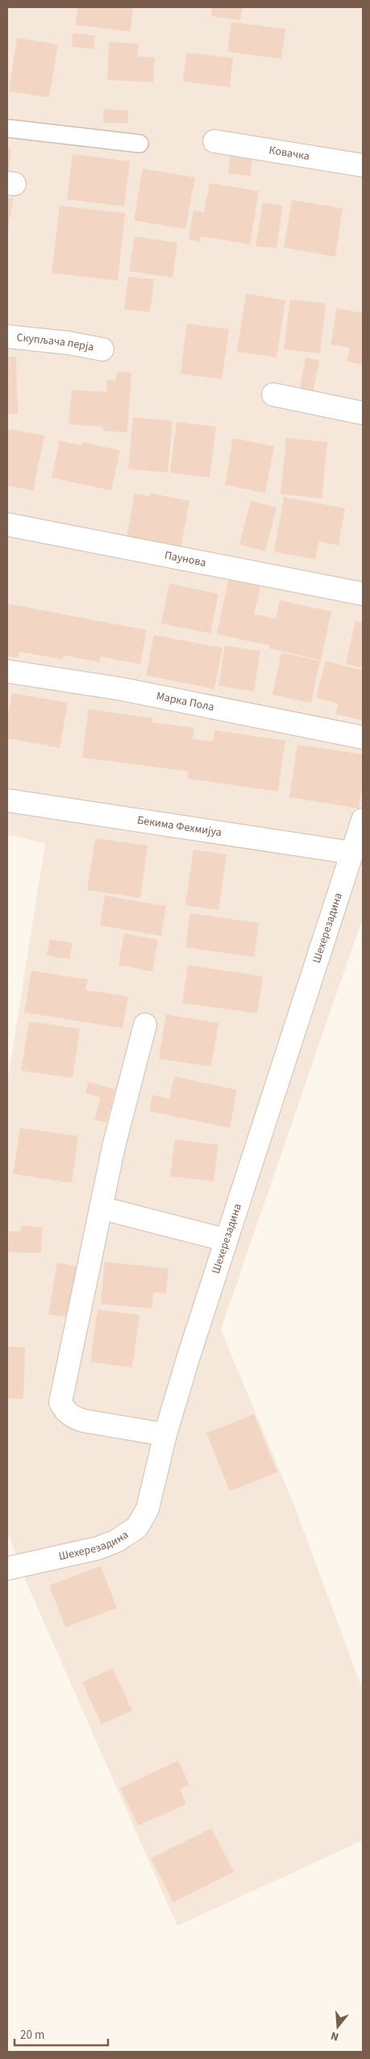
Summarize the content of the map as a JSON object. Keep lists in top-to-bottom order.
{
  "streets": {
    "street": [
      "Ковачка",
      "Скупљача перја",
      "Паунова",
      "Марка Пола",
      "Бекима Фехмијуа",
      "Шехерезадина"
    ]
  },
  "crossings": [
    ["Бекима Фехмијуа", "Шехерезадина"]
  ],
  "scale_bar": "20 m",
  "north": "bottom"
}
